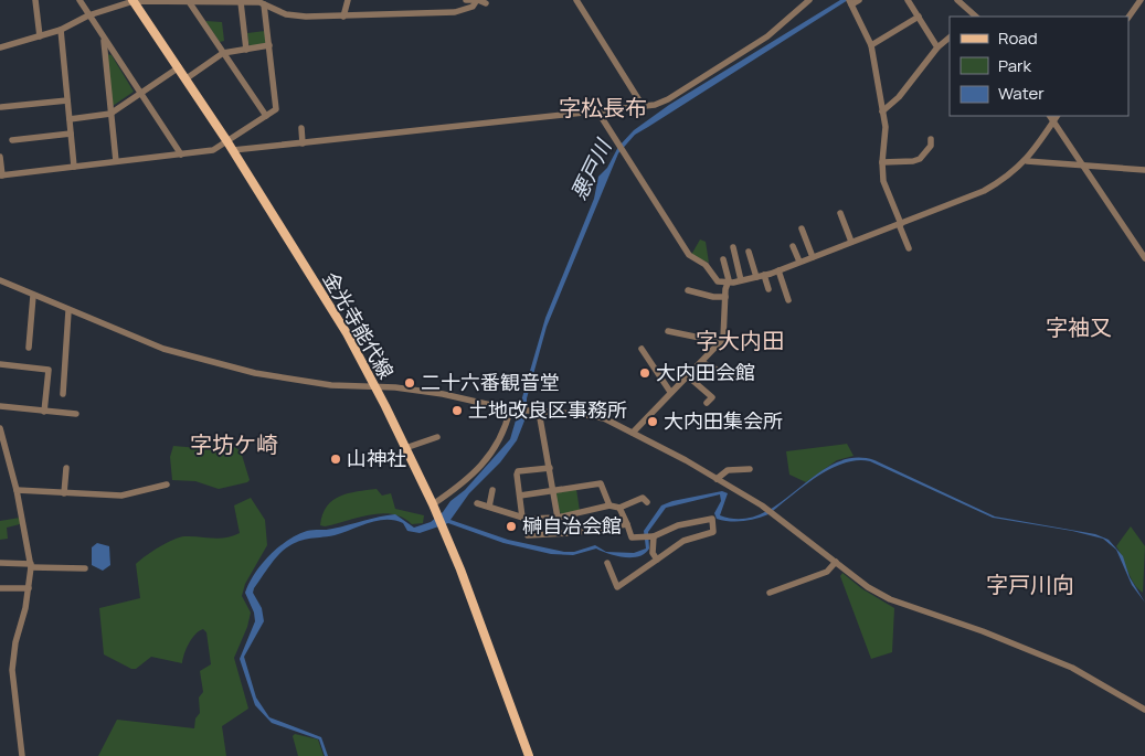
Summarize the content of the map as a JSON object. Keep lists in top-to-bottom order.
{
  "streets": {
    "main road": ["金光寺能代線"]
  },
  "districts": [
    "字松長布",
    "字袖又",
    "字大内田",
    "字坊ケ崎",
    "字戸川向"
  ],
  "water": ["悪戸川"],
  "places": [
    "大内田会館",
    "二十六番観音堂",
    "土地改良区事務所",
    "大内田集会所",
    "山神社",
    "榊自治会館"
  ],
  "legend": ["Road", "Park", "Water"]
}
